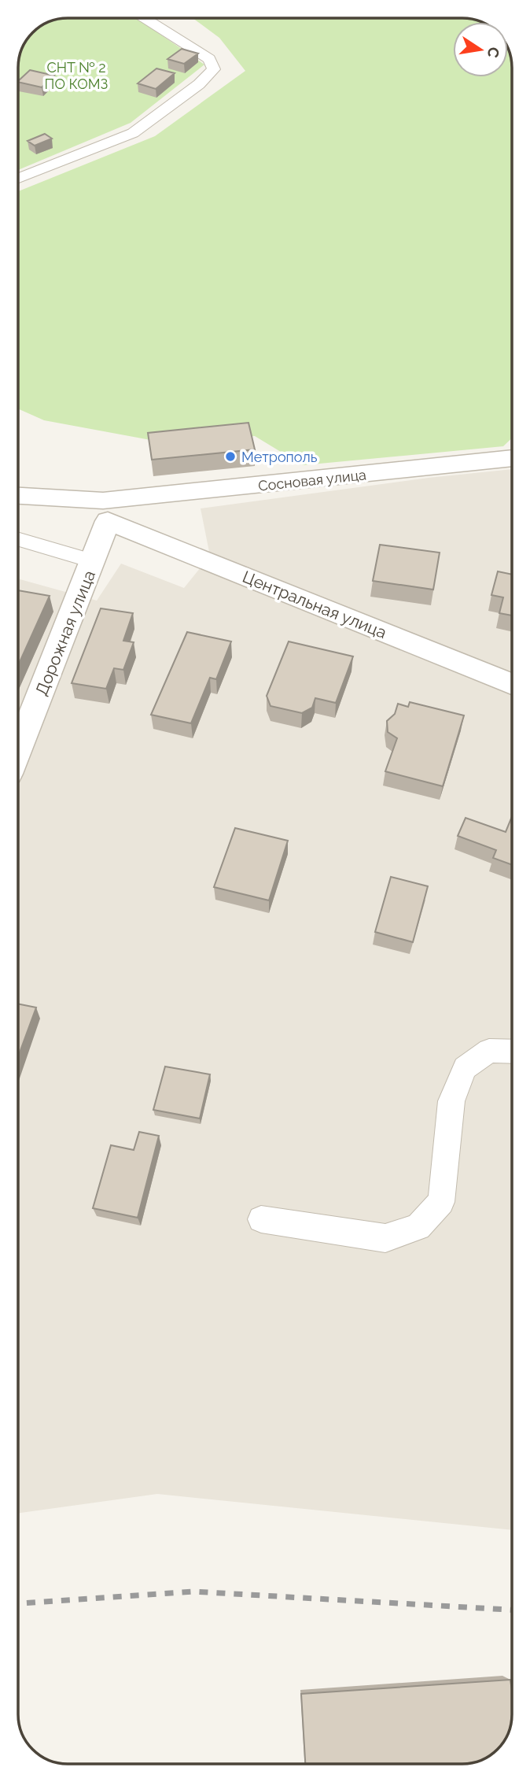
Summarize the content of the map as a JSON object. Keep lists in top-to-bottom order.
{
  "streets": {
    "street": ["Сосновая улица", "Центральная улица", "Дорожная улица"]
  },
  "crossings": [
    ["Сосновая улица", "Центральная улица"],
    ["Сосновая улица", "Дорожная улица"],
    ["Центральная улица", "Дорожная улица"]
  ],
  "parks": ["СНТ № 2 ПО КОМЗ"],
  "places": ["Метрополь"],
  "north": "right"
}
